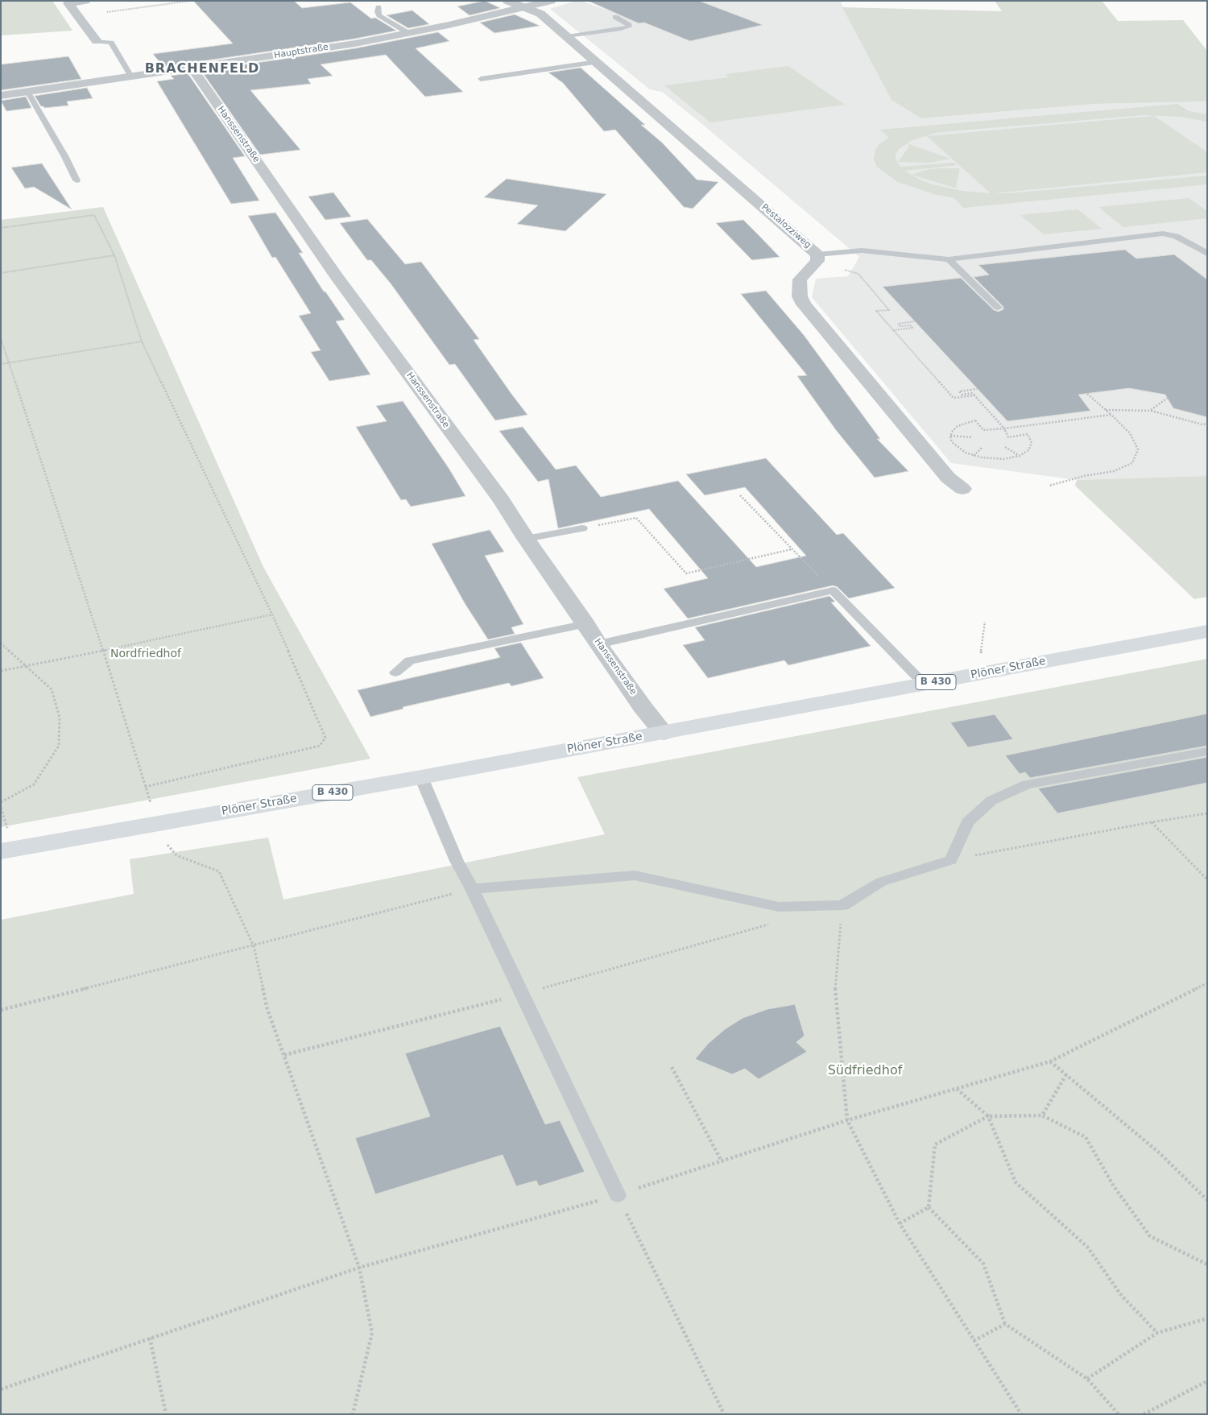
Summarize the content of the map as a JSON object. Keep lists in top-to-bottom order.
{
  "streets": {
    "main road": ["Plöner Straße", "B 430"],
    "street": ["Hauptstraße", "Hanssenstraße", "Pestalozziweg"]
  },
  "crossings": [
    ["Hauptstraße", "Hanssenstraße"],
    ["Hauptstraße", "Pestalozziweg"],
    ["Hanssenstraße", "Plöner Straße"]
  ],
  "districts": ["BRACHENFELD"],
  "parks": ["Nordfriedhof", "Südfriedhof"]
}
